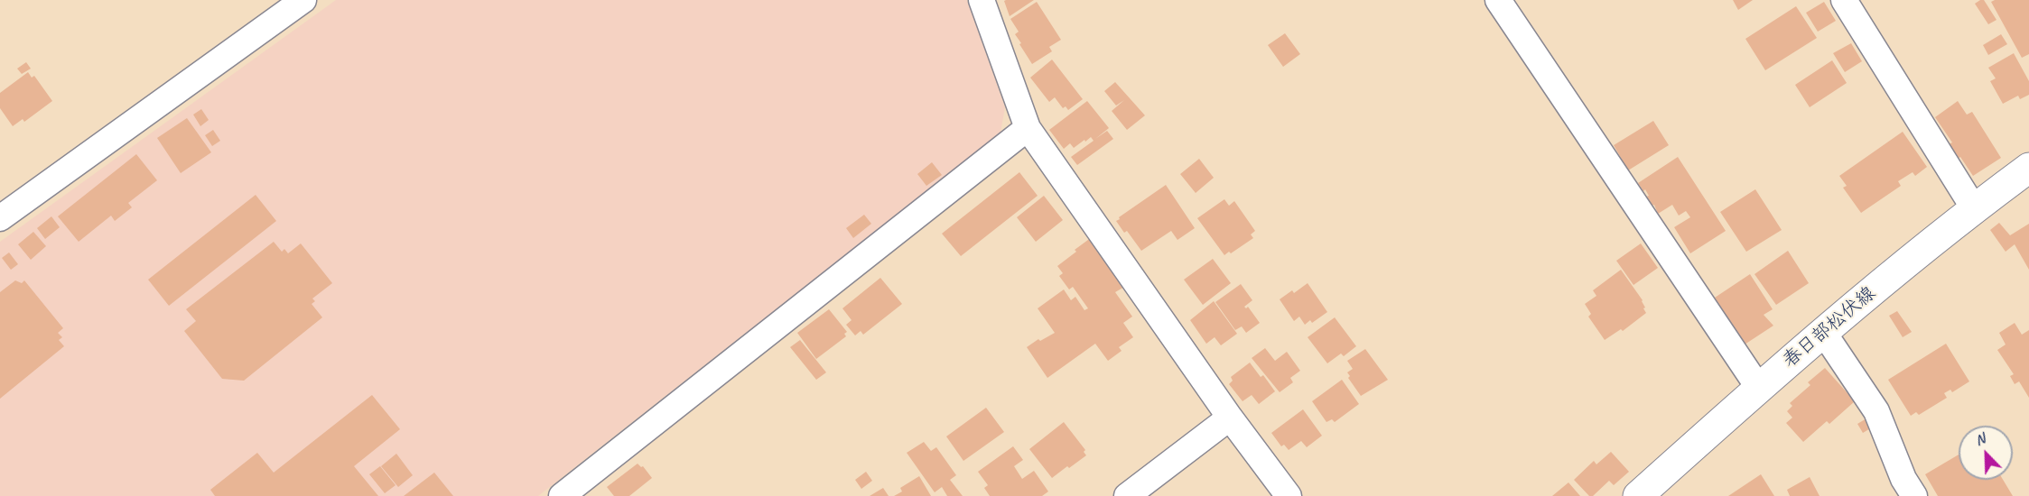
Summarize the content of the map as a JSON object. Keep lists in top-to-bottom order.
{
  "streets": {
    "main road": ["春日部松伏線"]
  },
  "north": "top left"
}
